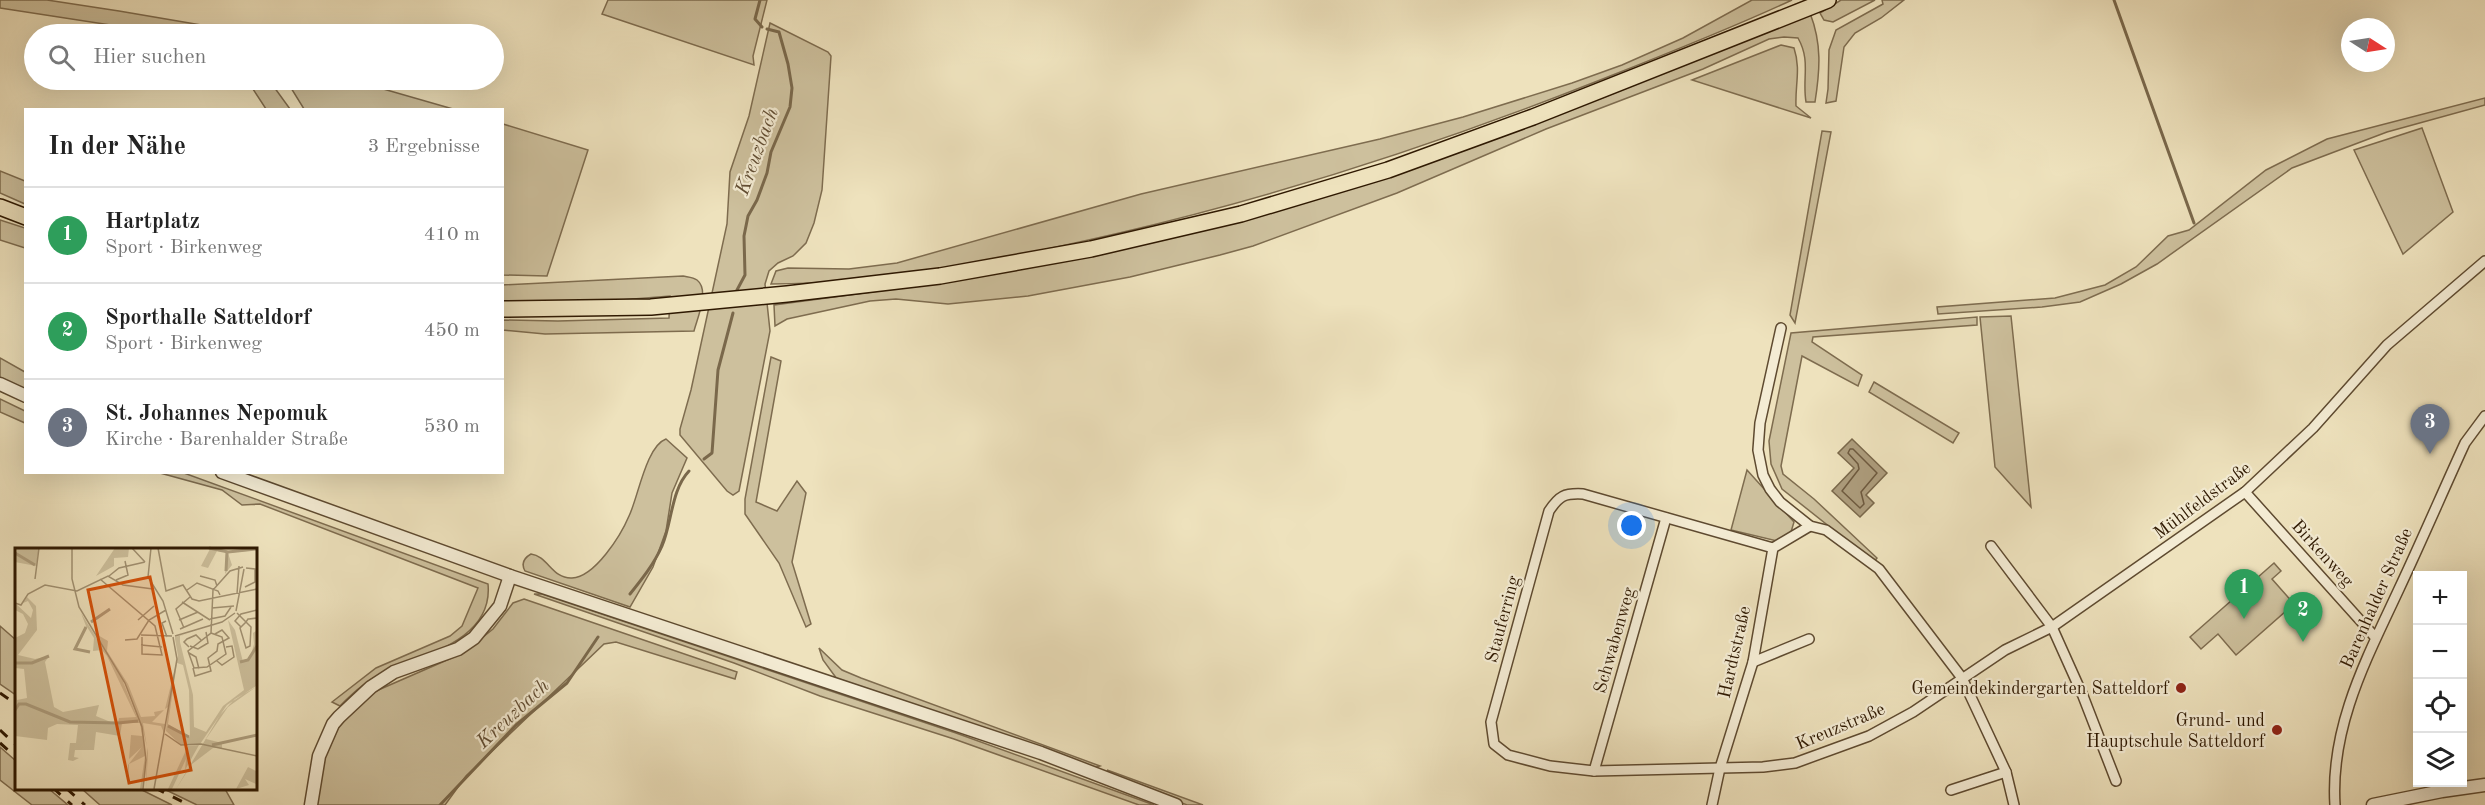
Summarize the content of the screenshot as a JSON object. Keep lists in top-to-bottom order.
{
  "streets": {
    "street": [
      "Mühlfeldstraße",
      "Birkenweg",
      "Barenhalder Straße",
      "Stauferring",
      "Schwabenweg",
      "Hardtstraße",
      "Kreuzstraße"
    ]
  },
  "crossings": [
    ["Mühlfeldstraße", "Birkenweg"],
    ["Mühlfeldstraße", "Kreuzstraße"],
    ["Birkenweg", "Barenhalder Straße"],
    ["Stauferring", "Schwabenweg"],
    ["Stauferring", "Hardtstraße"],
    ["Stauferring", "Kreuzstraße"],
    ["Hardtstraße", "Kreuzstraße"]
  ],
  "water": ["Kreuzbach"],
  "places": ["Gemeindekindergarten Satteldorf", "Grund- und Hauptschule Satteldorf"],
  "north": "right",
  "page": {
    "search": "Hier suchen",
    "heading": ["In der Nähe", "3 Ergebnisse"],
    "list": [
      {
        "mark": "1",
        "name": "Hartplatz",
        "note": "Sport · Birkenweg",
        "value": "410 m"
      },
      {
        "mark": "2",
        "name": "Sporthalle Satteldorf",
        "note": "Sport · Birkenweg",
        "value": "450 m"
      },
      {
        "mark": "3",
        "name": "St. Johannes Nepomuk",
        "note": "Kirche · Barenhalder Straße",
        "value": "530 m"
      }
    ],
    "pins": ["3", "1", "2"],
    "map_buttons": ["+", "−"]
  }
}
